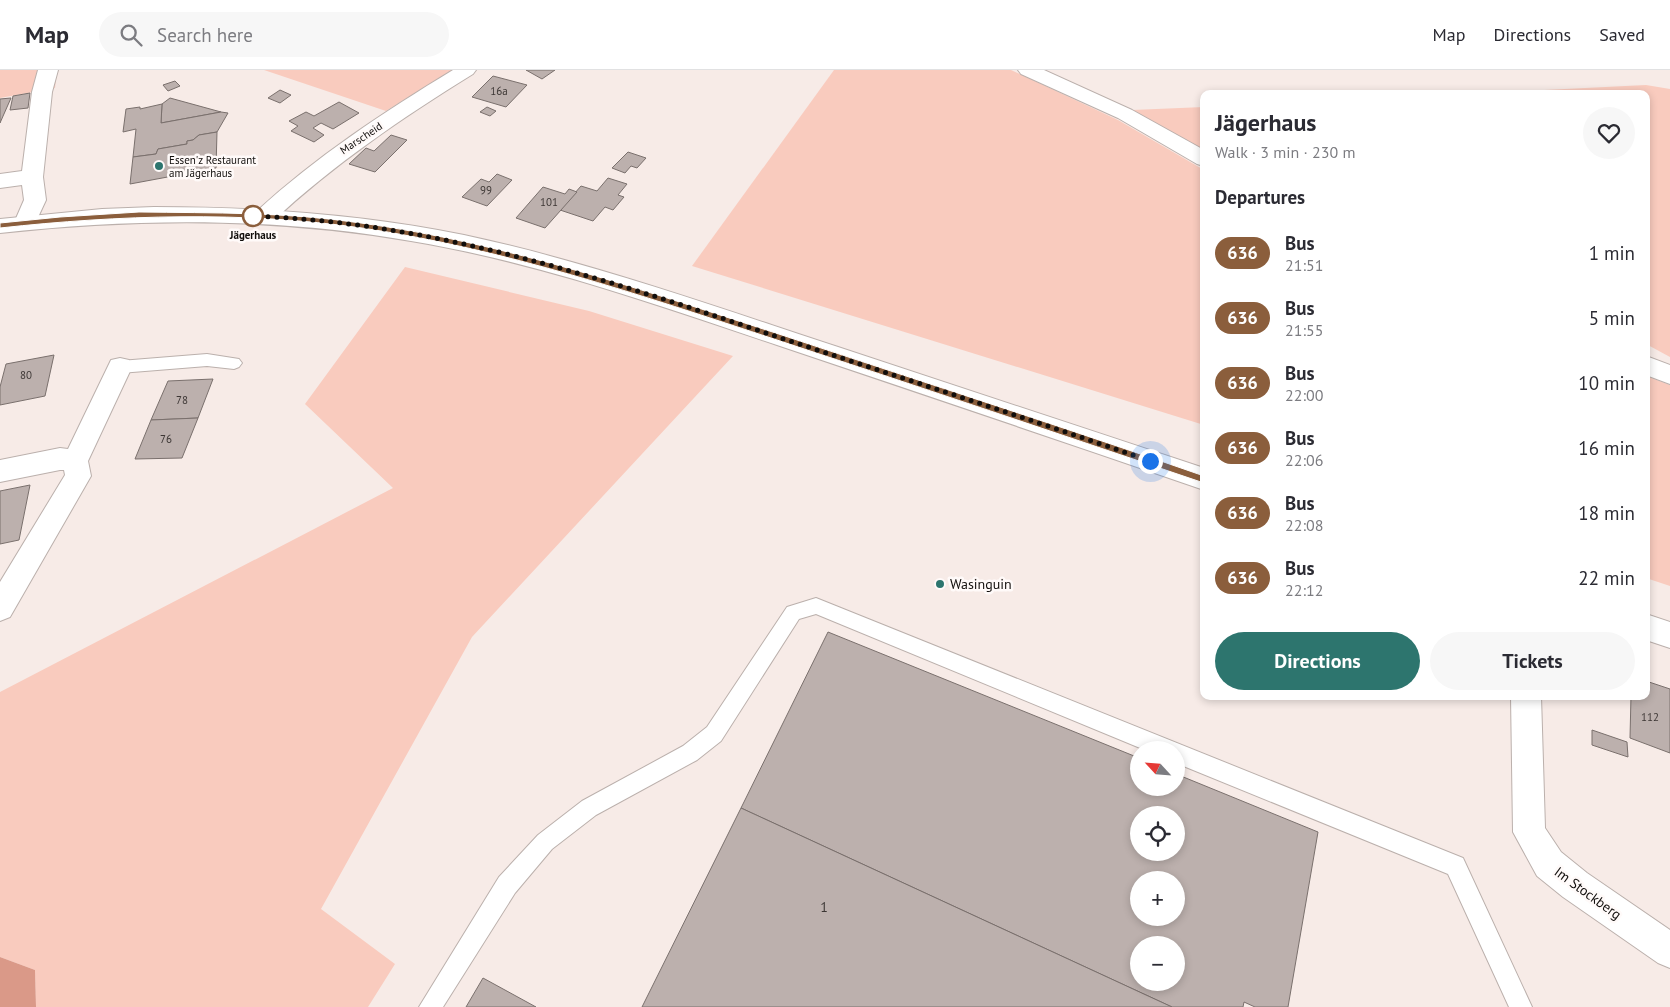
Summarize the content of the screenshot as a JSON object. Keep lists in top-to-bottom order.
{
  "streets": {
    "street": ["Marscheid", "Im Stockberg"]
  },
  "places": ["Essen'z Restaurant am Jägerhaus", "Jägerhaus", "Wasinguin"],
  "lines": ["bus line 636"],
  "house_numbers": [
    "16a",
    "99",
    "101",
    "80",
    "78",
    "76",
    "112",
    "1"
  ],
  "north": "top left",
  "page": {
    "header": "Map",
    "search": "Search here",
    "nav": ["Map", "Directions", "Saved"],
    "heading": [
      ["Jägerhaus", "Walk · 3 min · 230 m"],
      "Departures"
    ],
    "list": [
      {
        "mark": "636",
        "name": "Bus",
        "note": "21:51",
        "value": "1 min"
      },
      {
        "mark": "636",
        "name": "Bus",
        "note": "21:55",
        "value": "5 min"
      },
      {
        "mark": "636",
        "name": "Bus",
        "note": "22:00",
        "value": "10 min"
      },
      {
        "mark": "636",
        "name": "Bus",
        "note": "22:06",
        "value": "16 min"
      },
      {
        "mark": "636",
        "name": "Bus",
        "note": "22:08",
        "value": "18 min"
      },
      {
        "mark": "636",
        "name": "Bus",
        "note": "22:12",
        "value": "22 min"
      }
    ],
    "buttons": ["Directions", "Tickets"],
    "map_buttons": ["+", "−"]
  }
}
